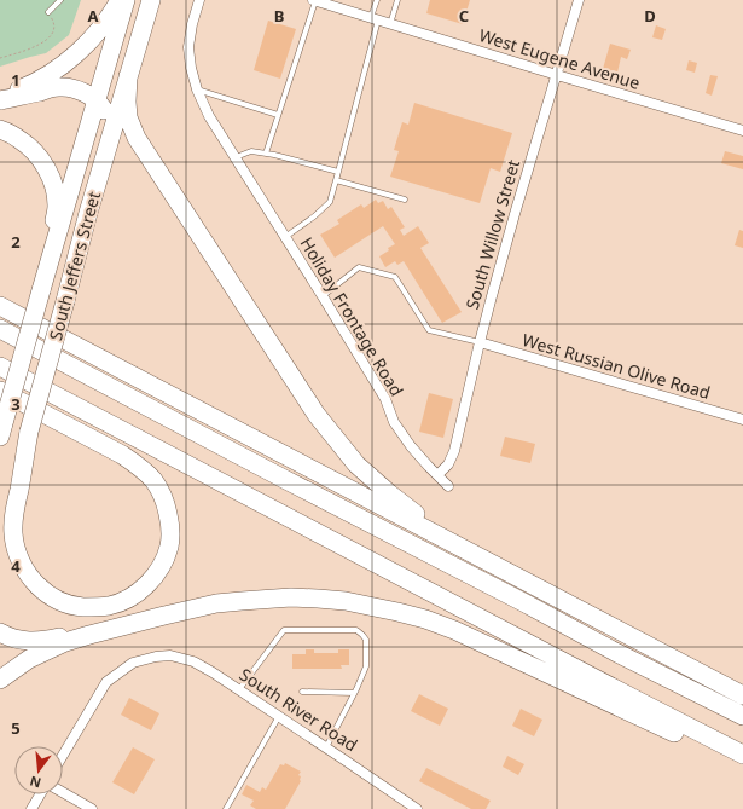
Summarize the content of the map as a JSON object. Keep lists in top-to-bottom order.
{
  "streets": {
    "highway": ["South Jeffers Street"],
    "street": [
      "West Eugene Avenue",
      "South Willow Street",
      "Holiday Frontage Road",
      "West Russian Olive Road",
      "South River Road"
    ]
  },
  "crossings": [
    ["West Eugene Avenue", "South Willow Street"],
    ["South Willow Street", "Holiday Frontage Road"],
    ["South Willow Street", "West Russian Olive Road"]
  ],
  "north": "bottom",
  "grid": {
    "columns": [
      "A",
      "B",
      "C",
      "D"
    ],
    "rows": [
      "1",
      "2",
      "3",
      "4",
      "5"
    ]
  }
}
